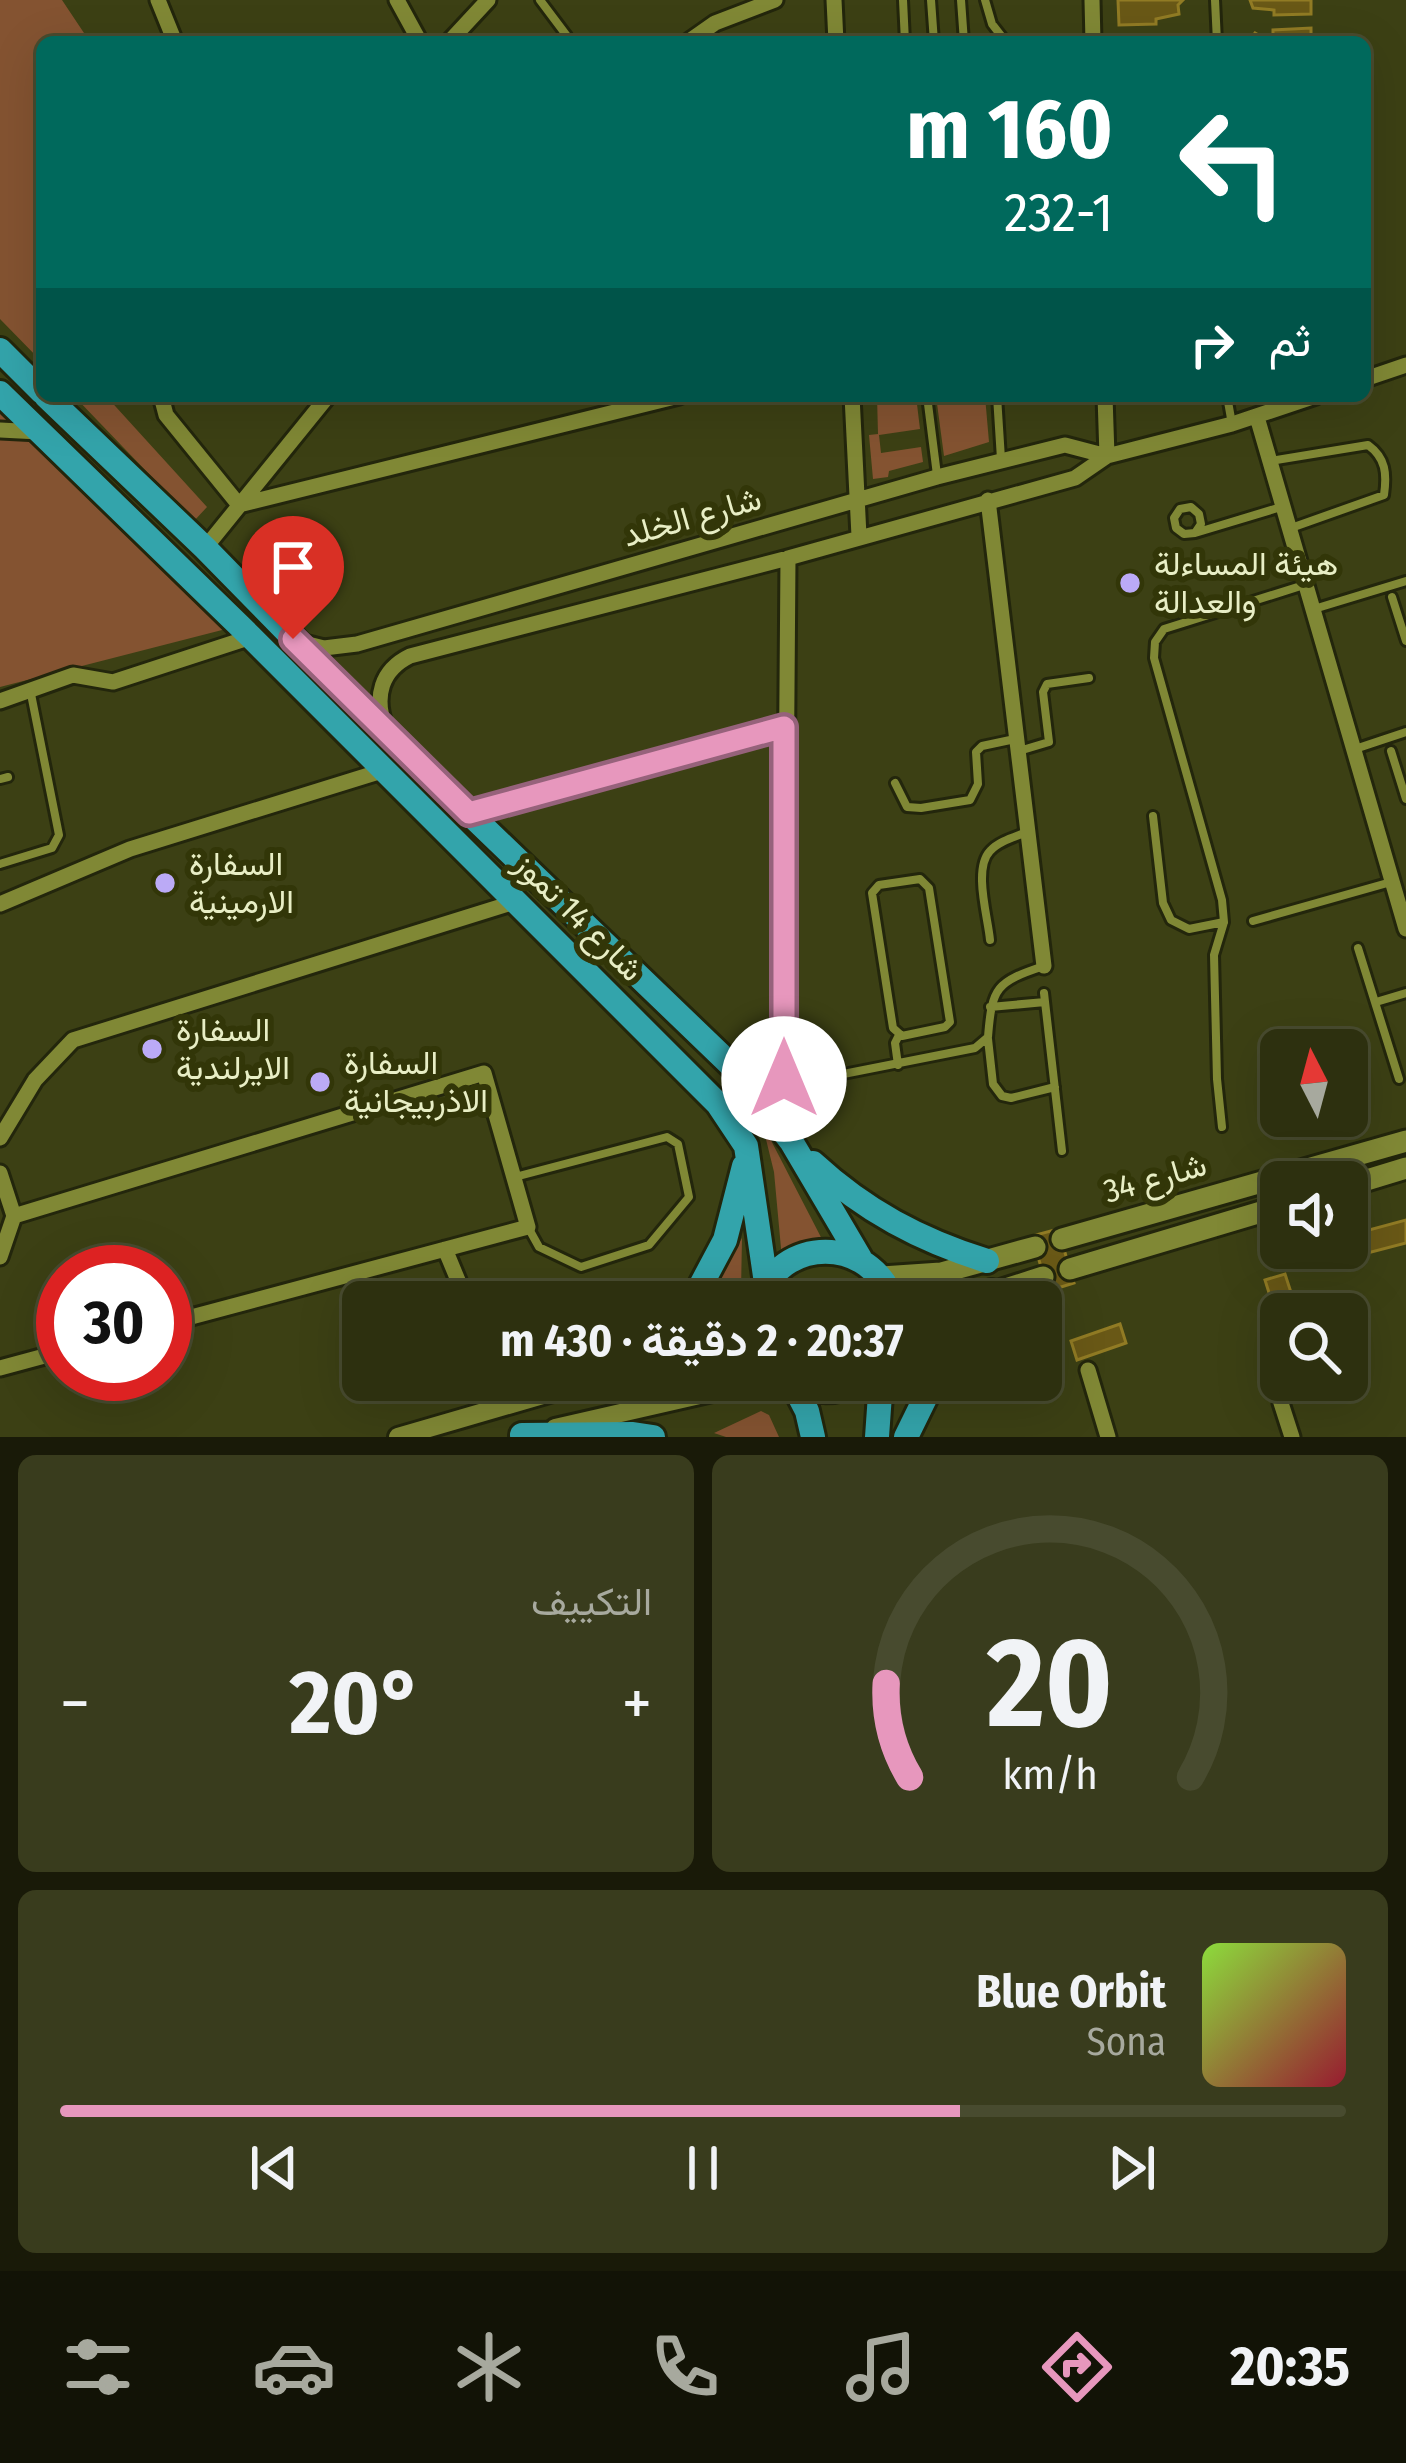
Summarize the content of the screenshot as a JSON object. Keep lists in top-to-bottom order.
{
  "streets": {
    "main road": ["شارع 14 تموز", "شارع 34"],
    "street": ["شارع الخلد"]
  },
  "crossings": [
    ["شارع الخلد", "شارع 14 تموز"]
  ],
  "places": [
    "هيئة المساءلة والعدالة",
    "السفارة الارمينية",
    "السفارة الايرلندية",
    "السفارة الاذربيجانية"
  ],
  "north": "top",
  "page": {
    "turn": ["160 m", "232-1"],
    "then": "ثم",
    "limit": "30",
    "trip": "20:37 · 2 دقيقة · 430 m",
    "tile": "التكييف",
    "heat": ["−", "20°", "+"],
    "song": ["Blue Orbit", "Sona"],
    "tabs": "20:35",
    "gauge": ["20", "km/h"]
  }
}
